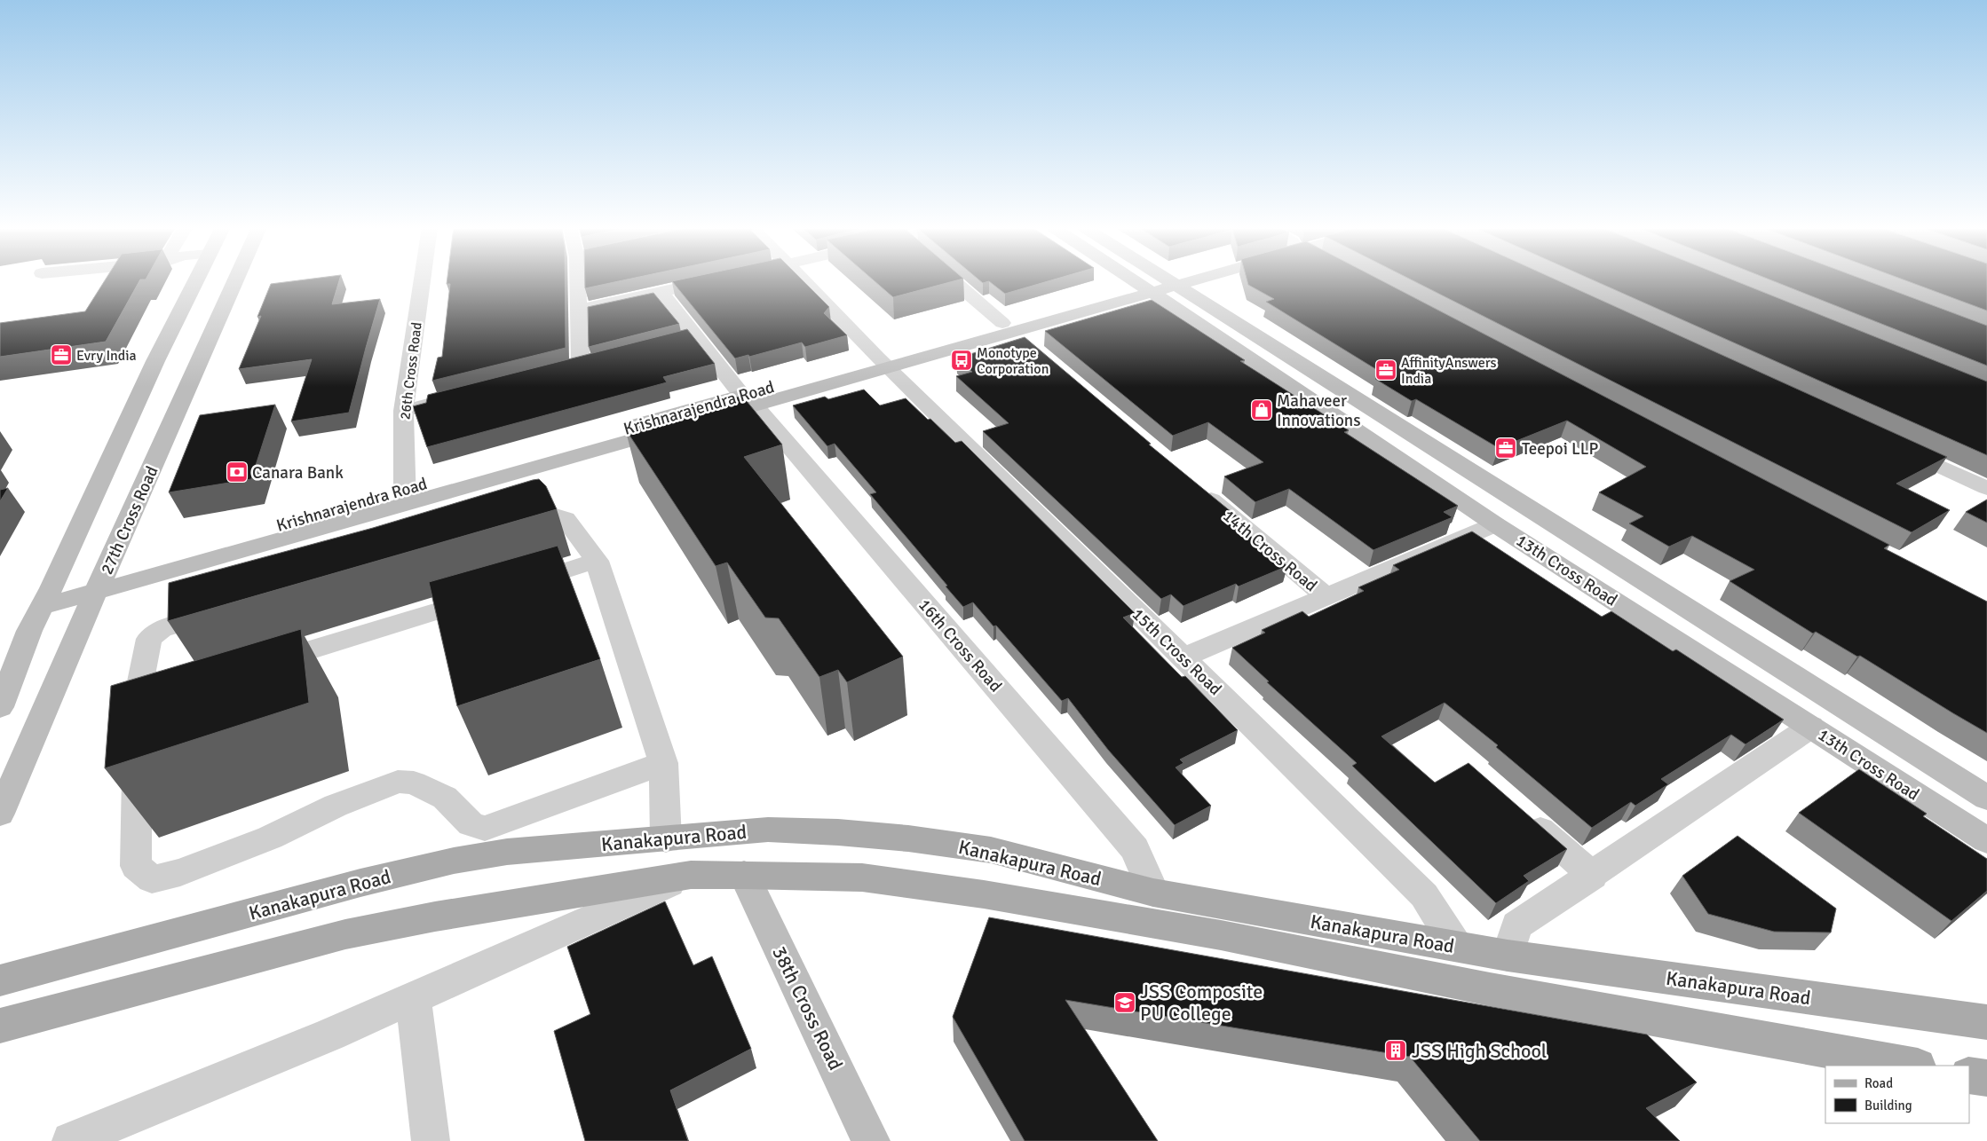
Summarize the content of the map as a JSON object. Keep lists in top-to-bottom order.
{
  "streets": {
    "main road": [
      "Krishnarajendra Road",
      "27th Cross Road",
      "13th Cross Road",
      "Kanakapura Road",
      "38th Cross Road"
    ],
    "street": [
      "26th Cross Road",
      "14th Cross Road",
      "16th Cross Road",
      "15th Cross Road"
    ]
  },
  "crossings": [
    ["26th Cross Road", "Krishnarajendra Road"],
    ["Krishnarajendra Road", "27th Cross Road"],
    ["Krishnarajendra Road", "13th Cross Road"],
    ["Krishnarajendra Road", "16th Cross Road"],
    ["Krishnarajendra Road", "15th Cross Road"],
    ["16th Cross Road", "Kanakapura Road"],
    ["15th Cross Road", "Kanakapura Road"],
    ["Kanakapura Road", "38th Cross Road"]
  ],
  "places": {
    "office": ["Evry India", "AffinityAnswers India", "Teepoi LLP"],
    "bus stop": ["Monotype Corporation"],
    "shop": ["Mahaveer Innovations"],
    "bank": ["Canara Bank"],
    "school or university": ["JSS Composite PU College"],
    "building": ["JSS High School"]
  },
  "legend": ["Road", "Building"]
}
